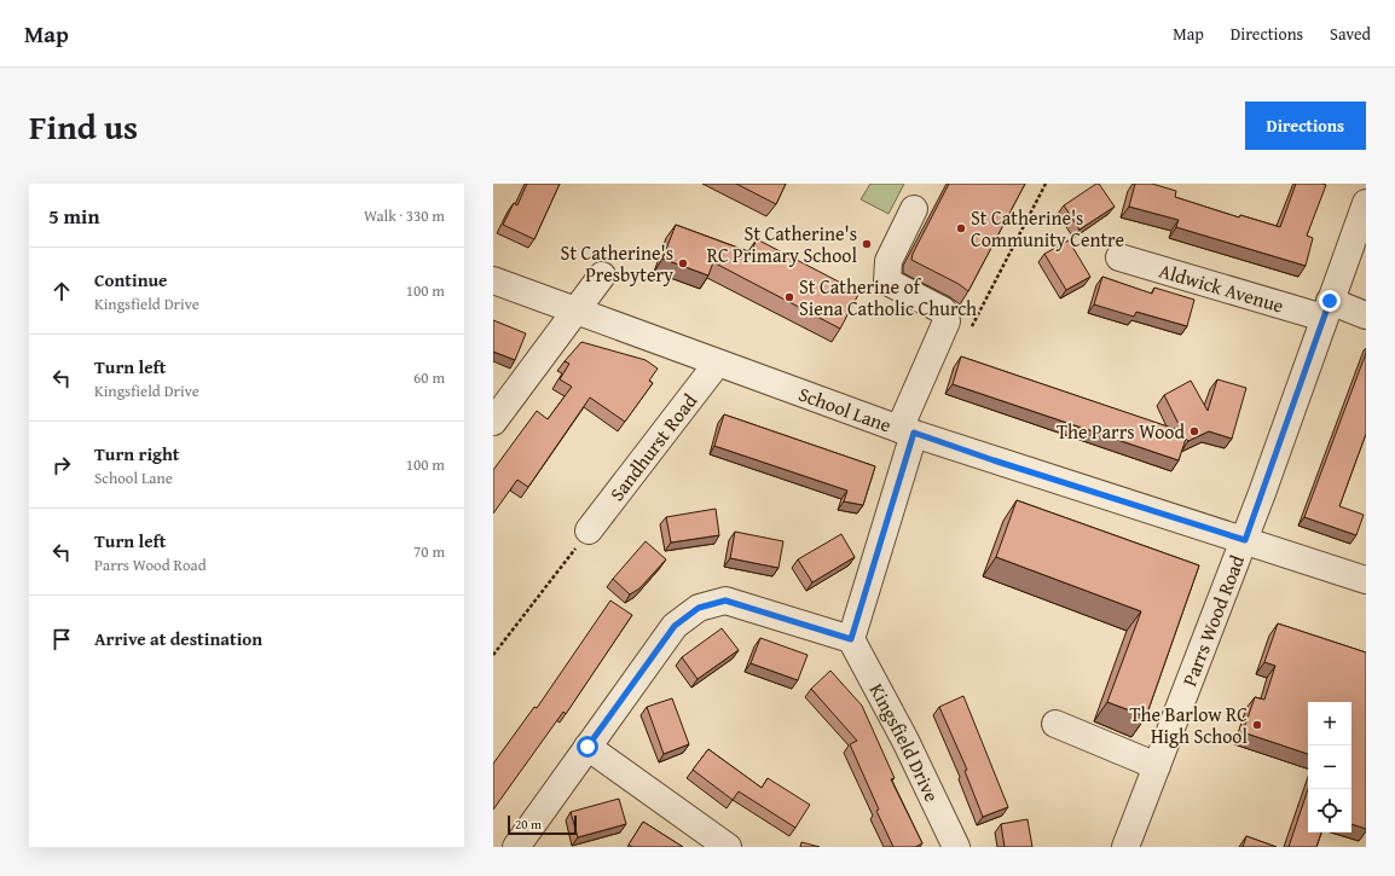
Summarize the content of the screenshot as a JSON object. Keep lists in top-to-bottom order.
{
  "streets": {
    "street": [
      "Aldwick Avenue",
      "School Lane",
      "Sandhurst Road",
      "Parrs Wood Road",
      "Kingsfield Drive"
    ]
  },
  "crossings": [
    ["Aldwick Avenue", "Parrs Wood Road"],
    ["School Lane", "Sandhurst Road"],
    ["School Lane", "Parrs Wood Road"]
  ],
  "places": [
    "St Catherine's Community Centre",
    "St Catherine's RC Primary School",
    "St Catherine's Presbytery",
    "St Catherine of Siena Catholic Church",
    "The Parrs Wood",
    "The Barlow RC High School"
  ],
  "scale_bar": "20 m",
  "page": {
    "header": "Map",
    "nav": ["Map", "Directions", "Saved"],
    "title": "Find us",
    "buttons": "Directions",
    "heading": ["5 min", "Walk · 330 m"],
    "list": [
      ["Continue", "Kingsfield Drive", "100 m"],
      ["Turn left", "Kingsfield Drive", "60 m"],
      ["Turn right", "School Lane", "100 m"],
      ["Turn left", "Parrs Wood Road", "70 m"],
      "Arrive at destination"
    ],
    "map_buttons": ["+", "−"],
    "scale": "20 m"
  }
}
